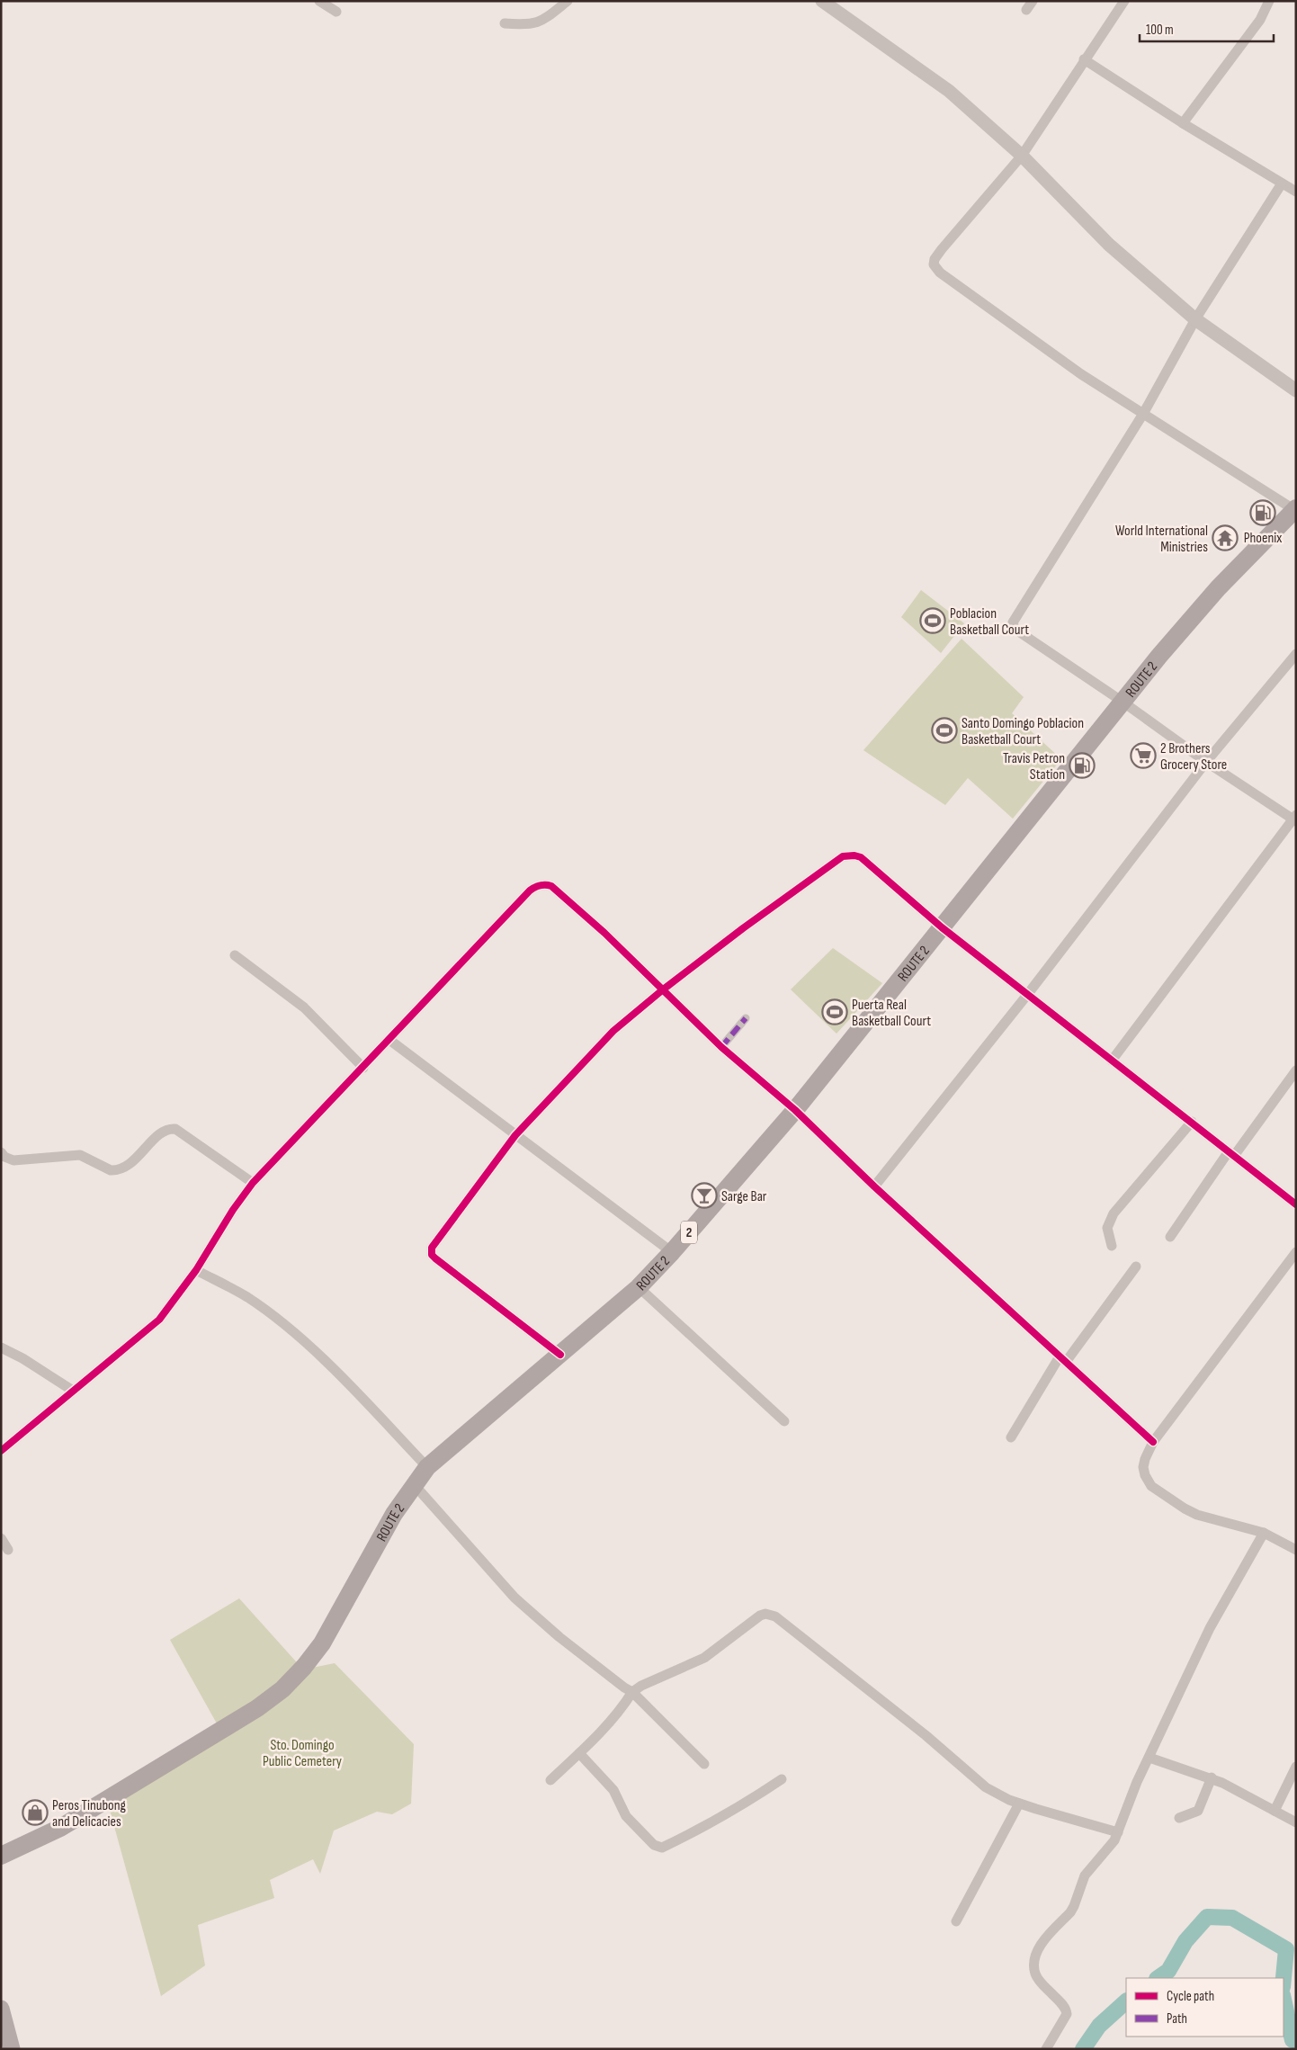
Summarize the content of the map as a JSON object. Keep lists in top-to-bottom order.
{
  "streets": {
    "highway": ["ROUTE 2", "2"]
  },
  "parks": ["Sto. Domingo Public Cemetery"],
  "places": {
    "fuel station": ["Phoenix", "Travis Petron Station"],
    "temple": ["World International Ministries"],
    "sports": ["Poblacion Basketball Court", "Santo Domingo Poblacion Basketball Court", "Puerta Real Basketball Court"],
    "supermarket": ["2 Brothers Grocery Store"],
    "bar": ["Sarge Bar"],
    "shop": ["Peros Tinubong and Delicacies"]
  },
  "legend": ["Cycle path", "Path"],
  "scale_bar": "100 m"
}
